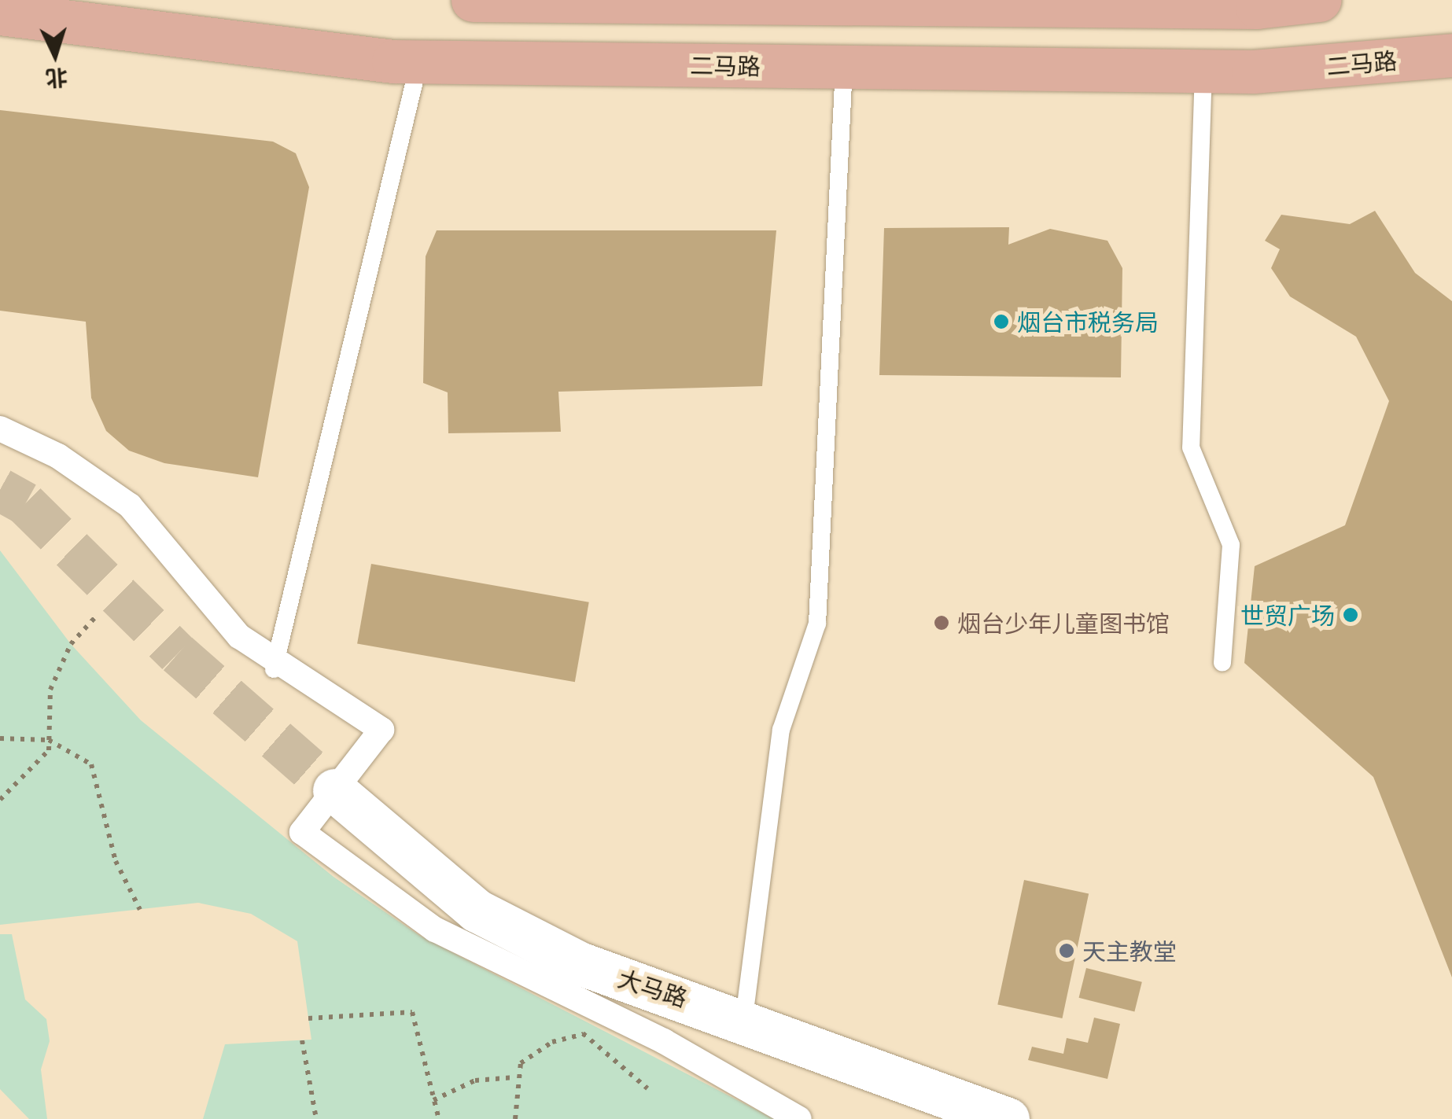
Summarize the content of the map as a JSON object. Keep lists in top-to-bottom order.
{
  "streets": {
    "main road": ["二马路"],
    "street": ["大马路"]
  },
  "places": [
    "烟台市税务局",
    "世贸广场",
    "烟台少年儿童图书馆",
    "天主教堂"
  ],
  "north": "bottom"
}
